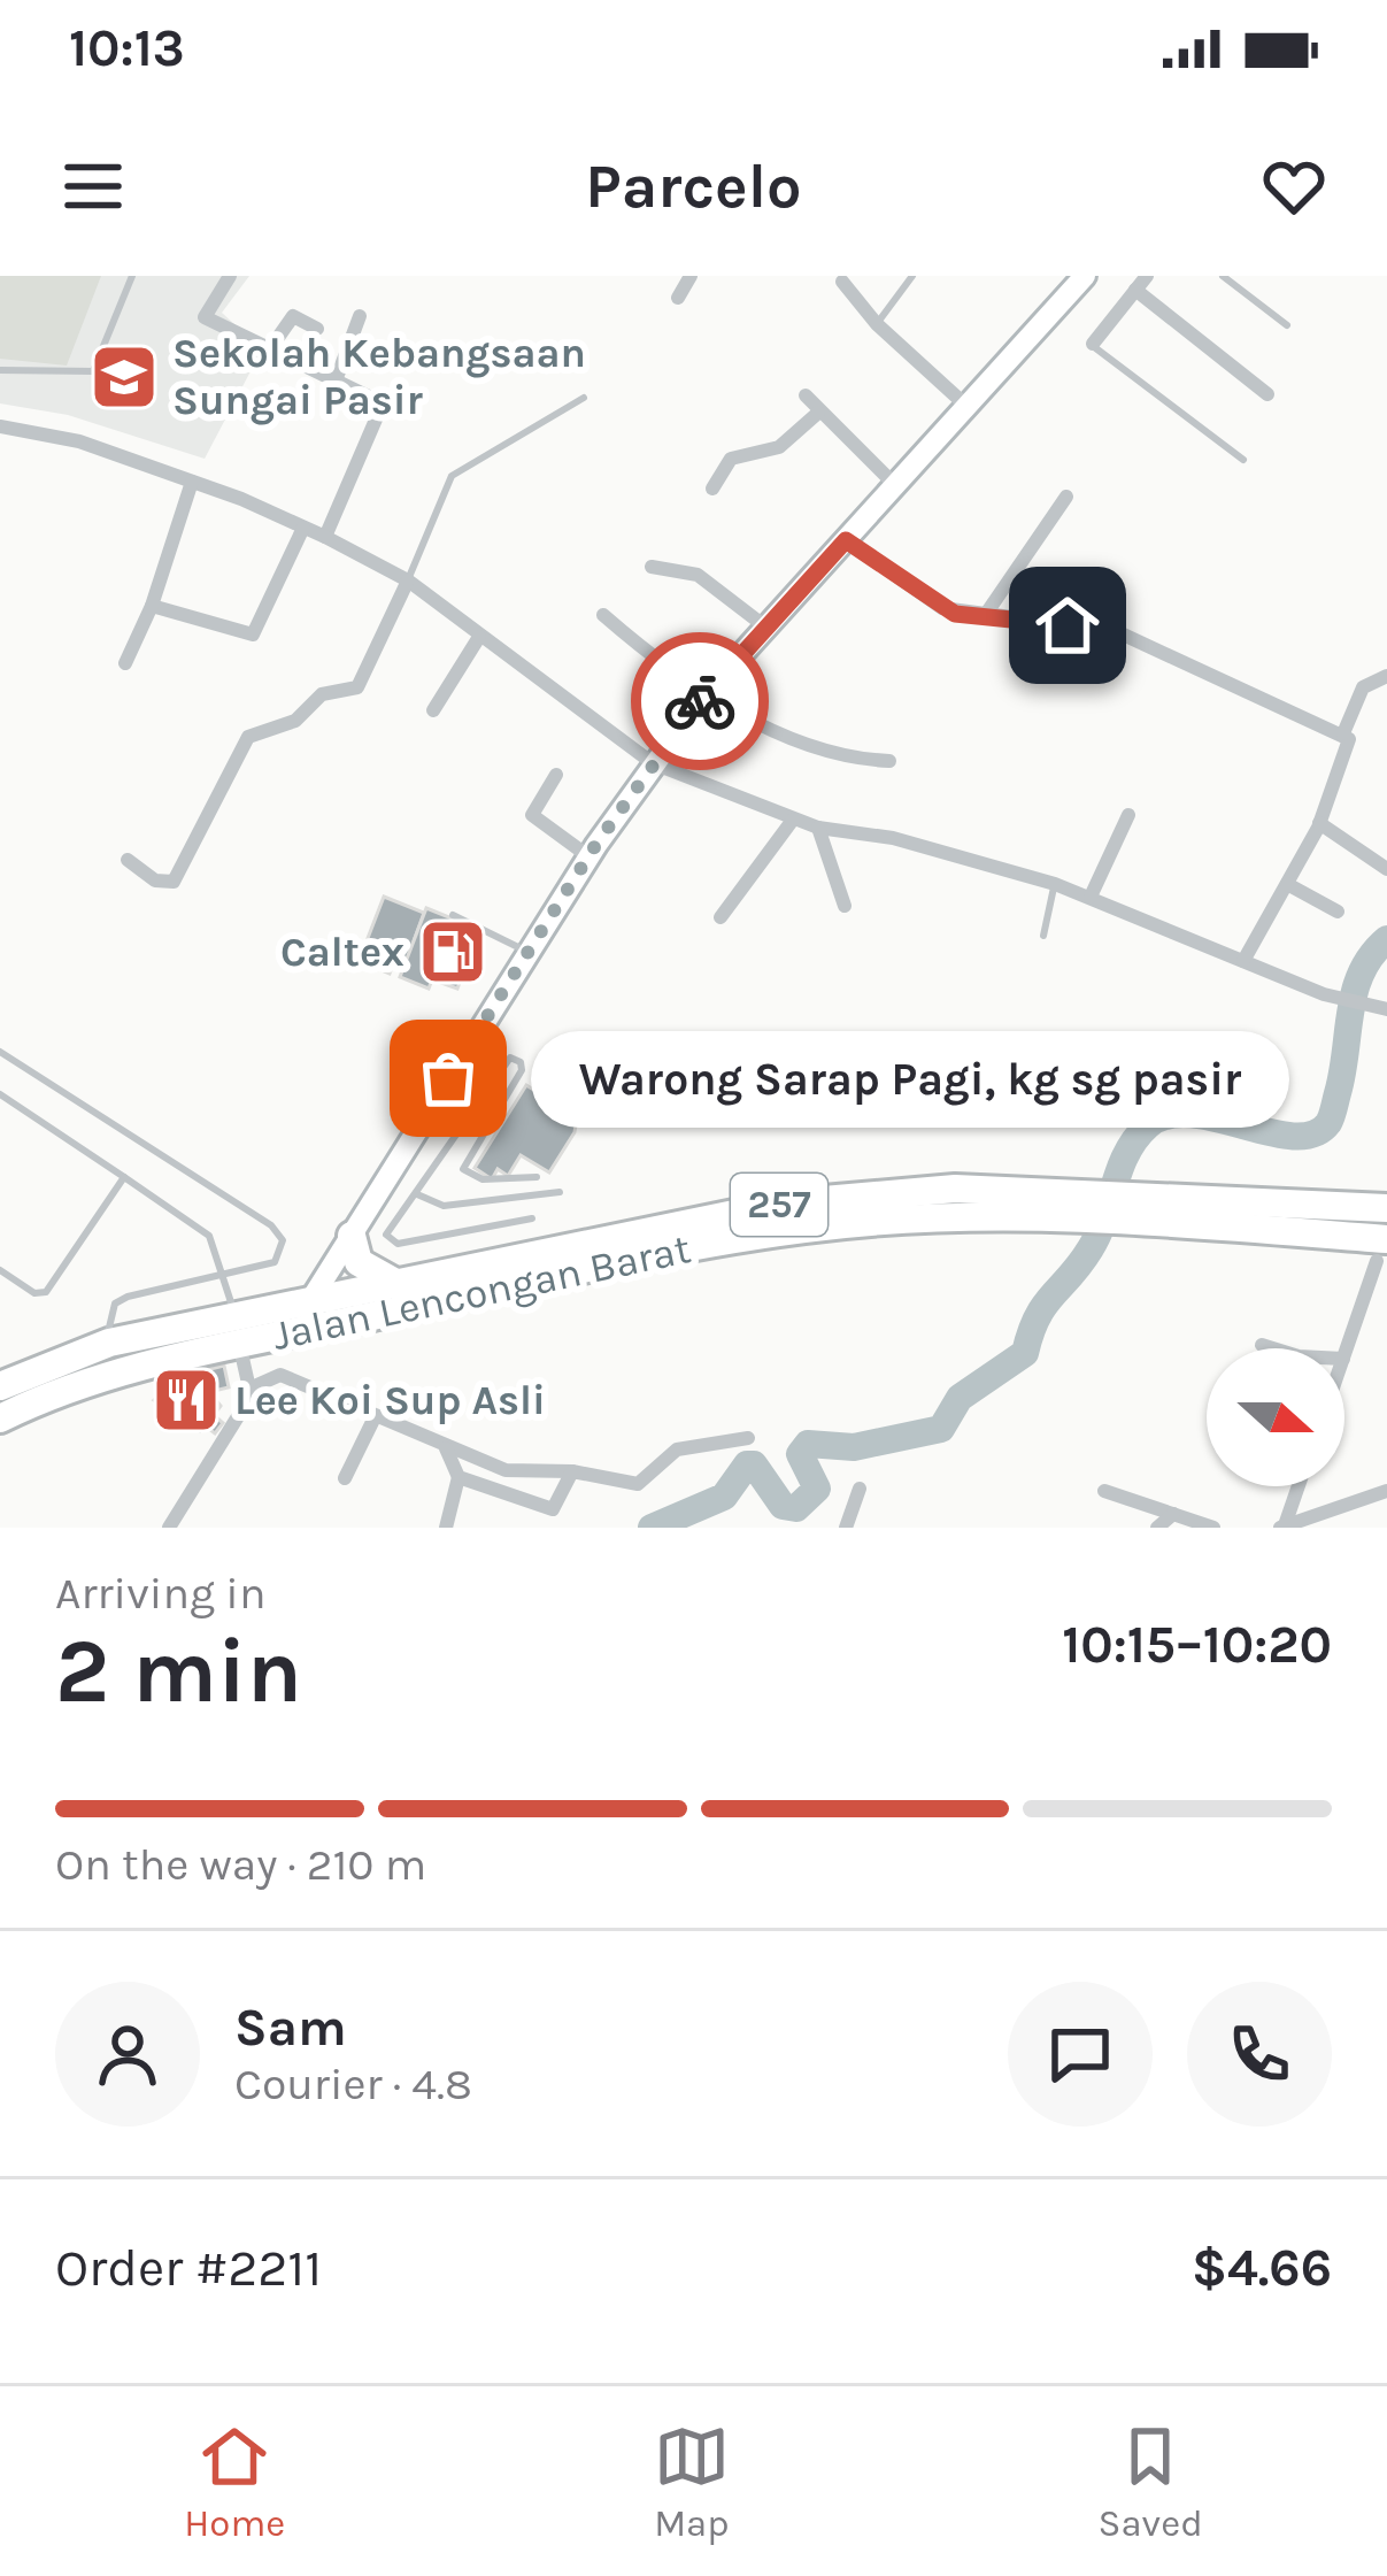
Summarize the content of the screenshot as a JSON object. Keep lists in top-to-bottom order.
{
  "streets": {
    "highway": ["257", "Jalan Lencongan Barat"]
  },
  "places": {
    "school or university": ["Sekolah Kebangsaan Sungai Pasir"],
    "fuel station": ["Caltex"],
    "other": ["Warong Sarap Pagi, kg sg pasir"],
    "restaurant": ["Lee Koi Sup Asli"]
  },
  "north": "right",
  "page": {
    "status": "10:13",
    "header": "Parcelo",
    "bubble": "Warong Sarap Pagi, kg sg pasir",
    "heading": ["2 min", "Arriving in", "10:15–10:20"],
    "panel": [
      "Sam",
      "Courier · 4.8",
      "Order #2211",
      "$4.66"
    ],
    "bar": "On the way · 210 m",
    "tabs": ["Home", "Map", "Saved"]
  }
}
